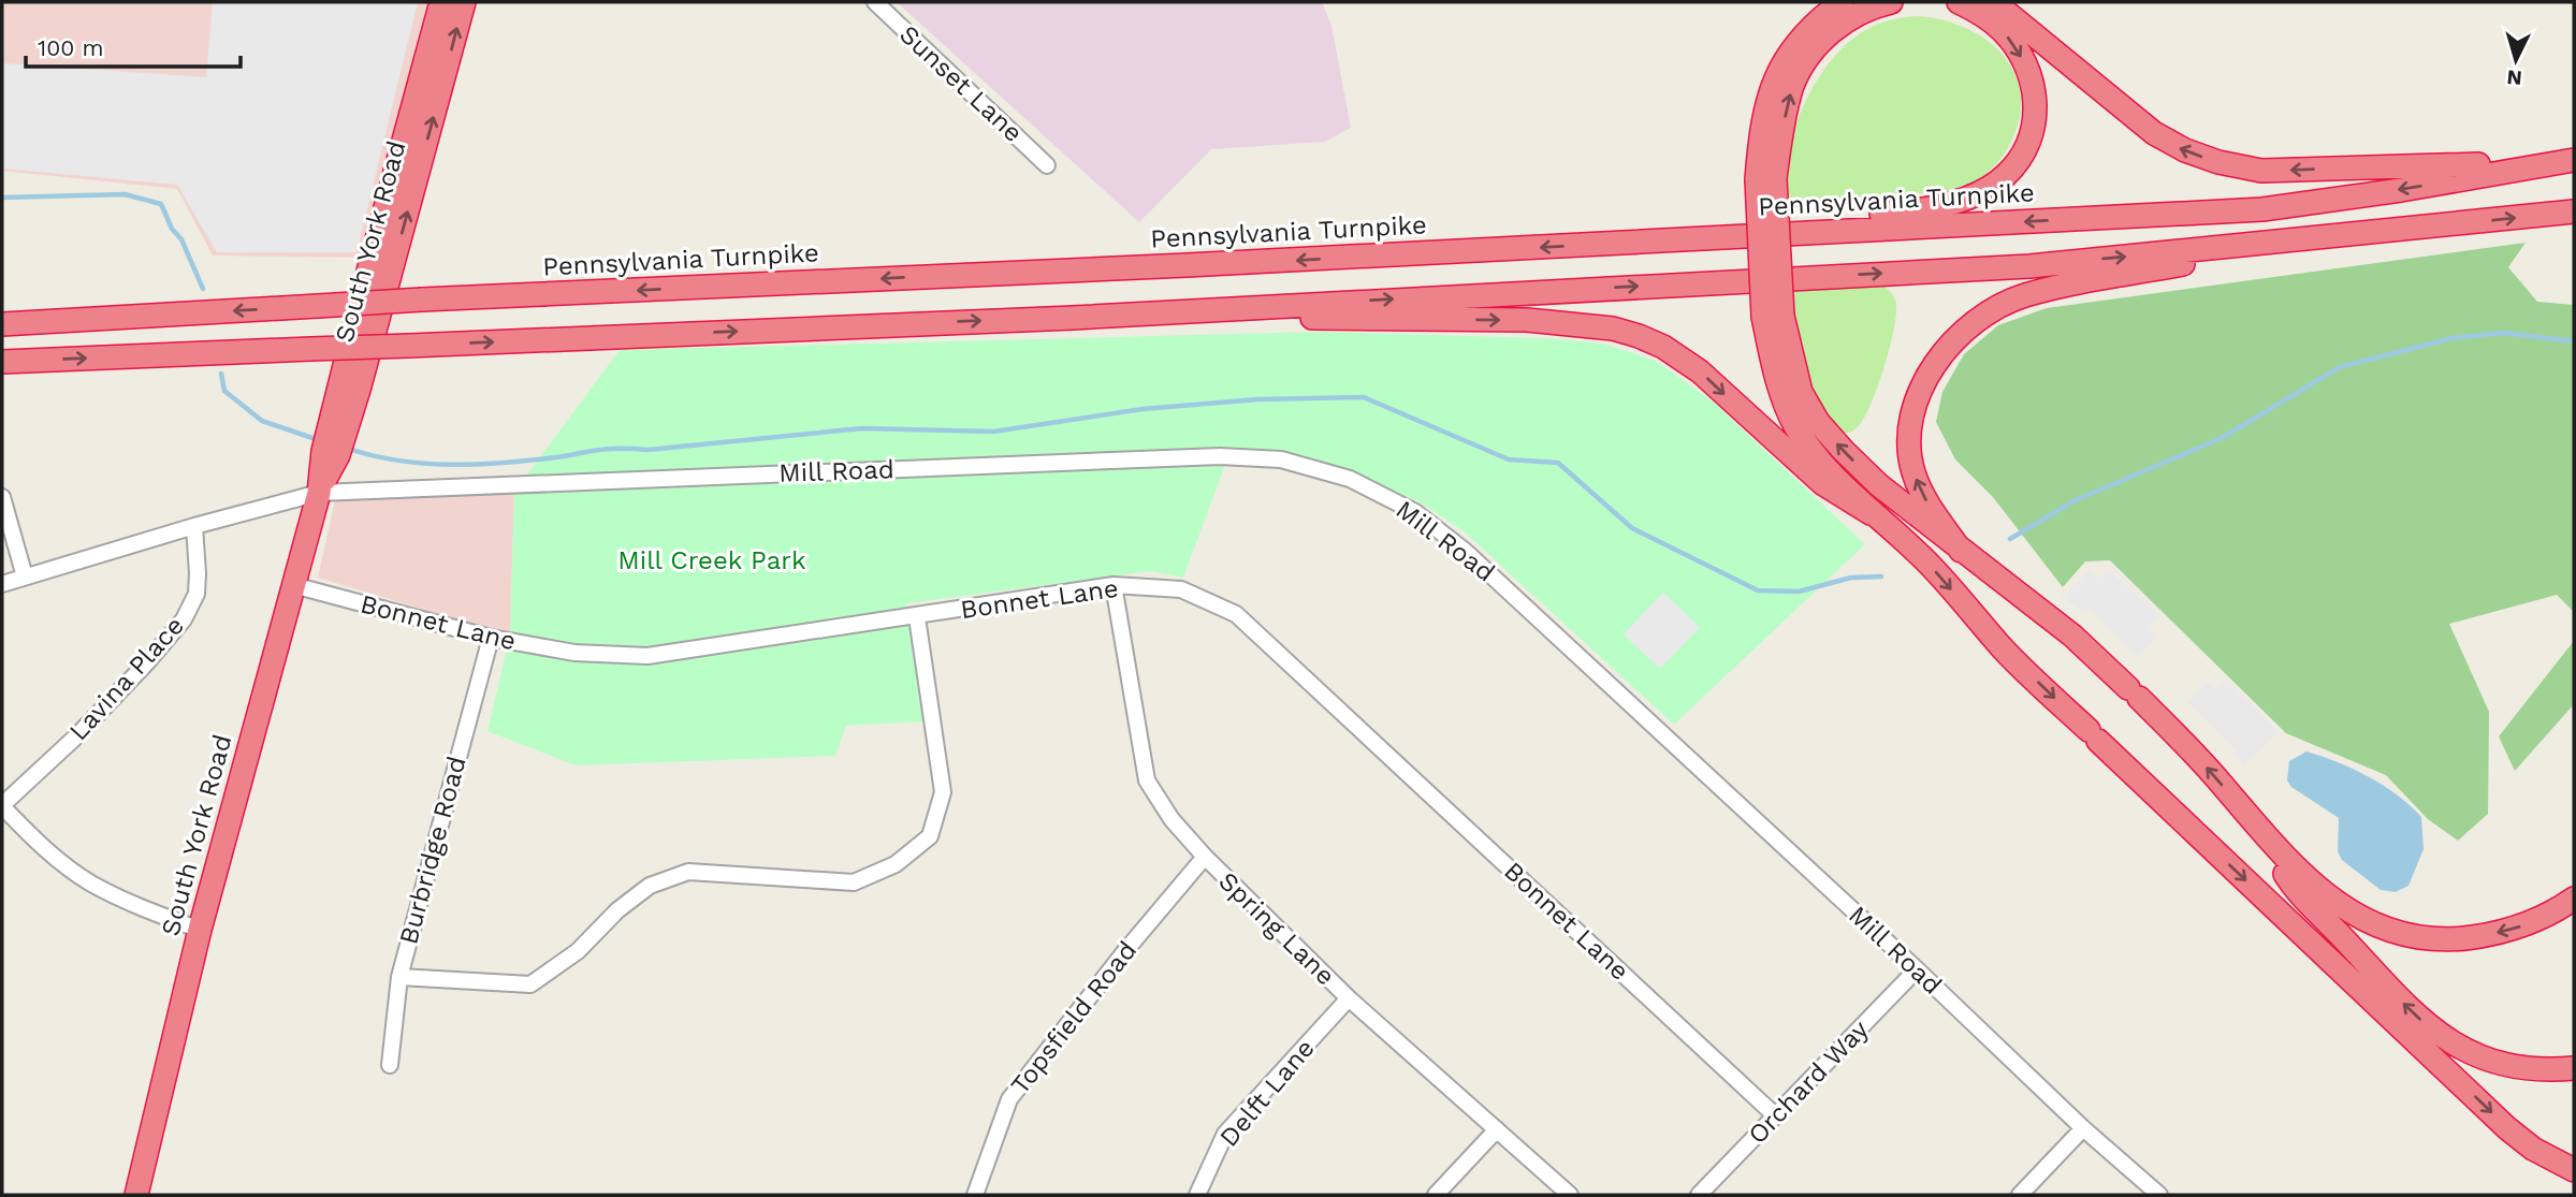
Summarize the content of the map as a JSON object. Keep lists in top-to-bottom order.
{
  "streets": {
    "highway": ["Pennsylvania Turnpike", "South York Road"],
    "street": [
      "Sunset Lane",
      "Mill Road",
      "Bonnet Lane",
      "Lavina Place",
      "Burbridge Road",
      "Spring Lane",
      "Topsfield Road",
      "Orchard Way",
      "Delft Lane"
    ]
  },
  "crossings": [
    ["South York Road", "Mill Road"],
    ["South York Road", "Bonnet Lane"],
    ["Mill Road", "Lavina Place"],
    ["Mill Road", "Orchard Way"],
    ["Bonnet Lane", "Burbridge Road"],
    ["Bonnet Lane", "Spring Lane"],
    ["Bonnet Lane", "Orchard Way"],
    ["Spring Lane", "Topsfield Road"],
    ["Spring Lane", "Delft Lane"]
  ],
  "parks": ["Mill Creek Park"],
  "scale_bar": "100 m",
  "north": "bottom"
}
